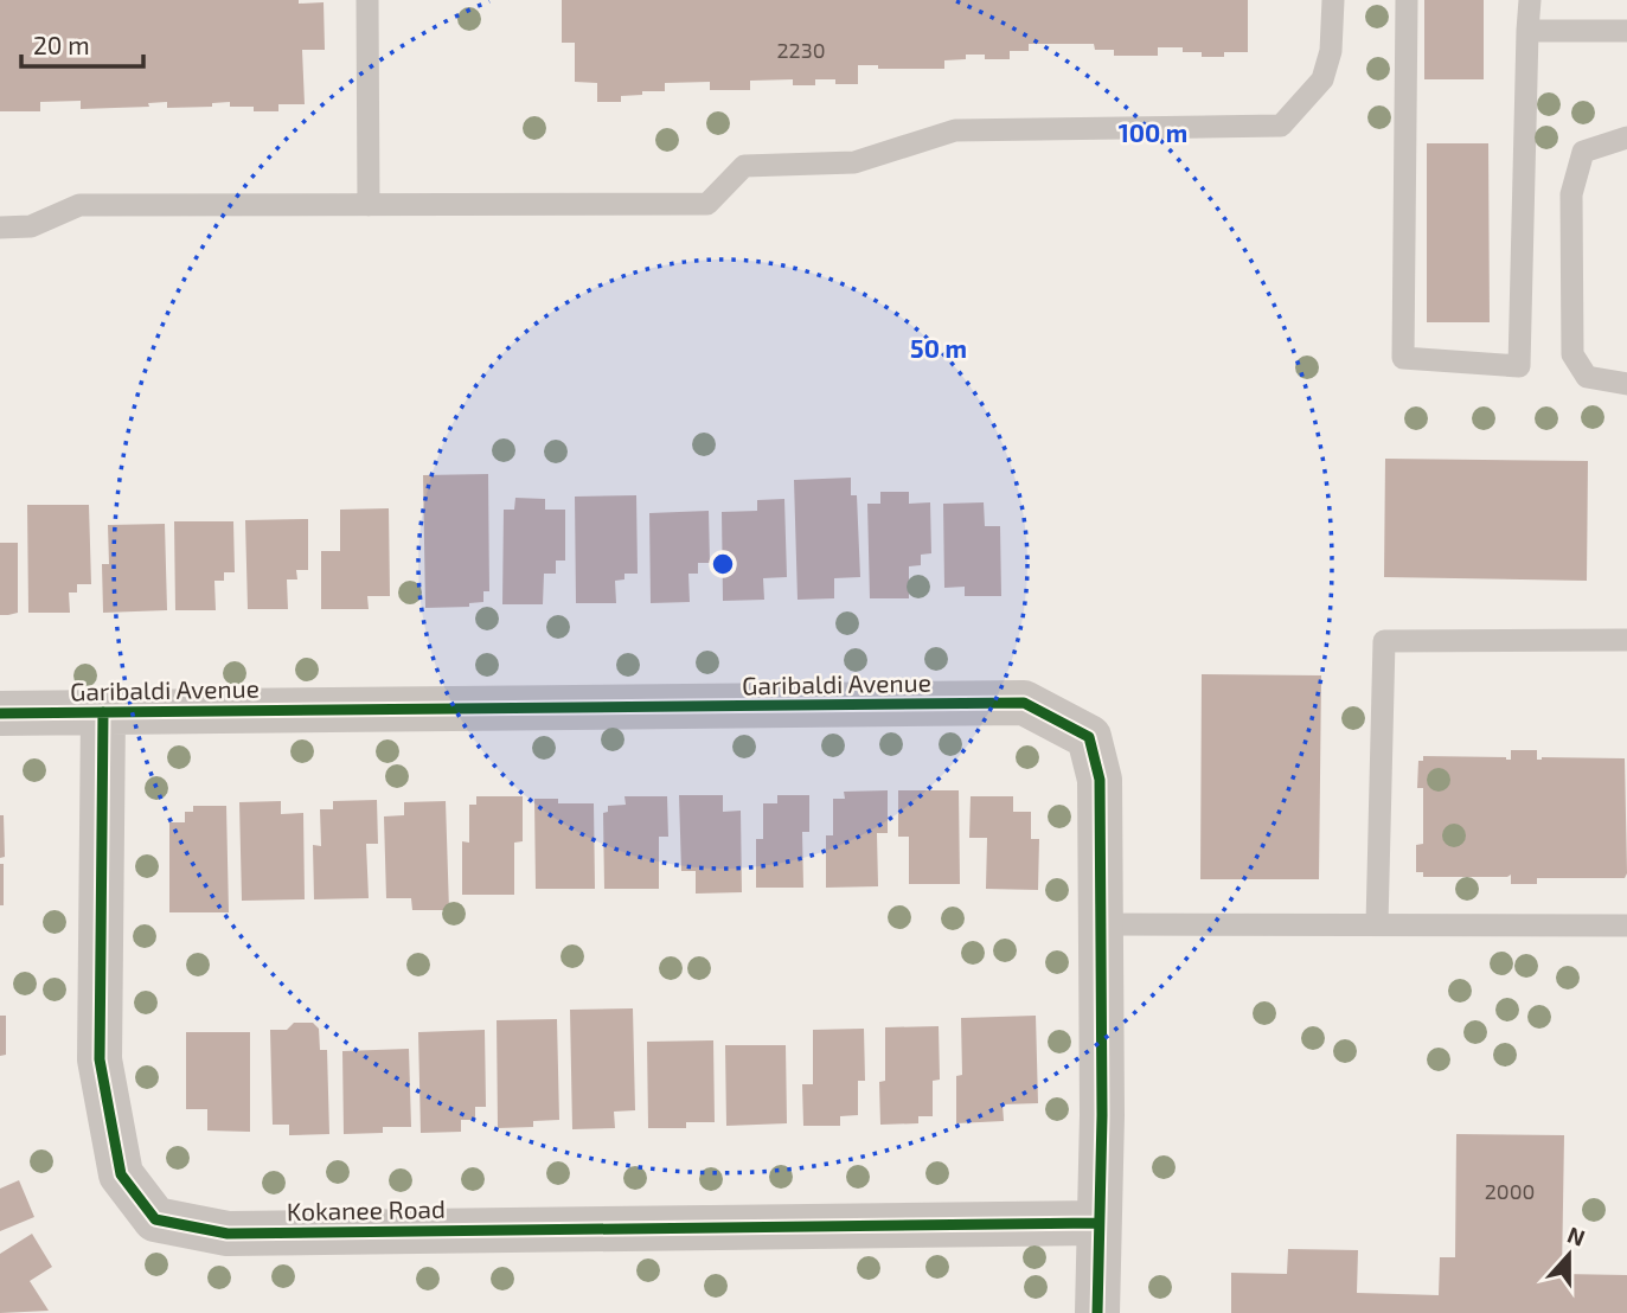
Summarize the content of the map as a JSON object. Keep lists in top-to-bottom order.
{
  "streets": {
    "street": ["Garibaldi Avenue", "Kokanee Road"]
  },
  "crossings": [
    ["Garibaldi Avenue", "Kokanee Road"]
  ],
  "house_numbers": ["2230", "2000"],
  "scale_bar": "20 m",
  "north": "top",
  "rings": ["100 m", "50 m"]
}
